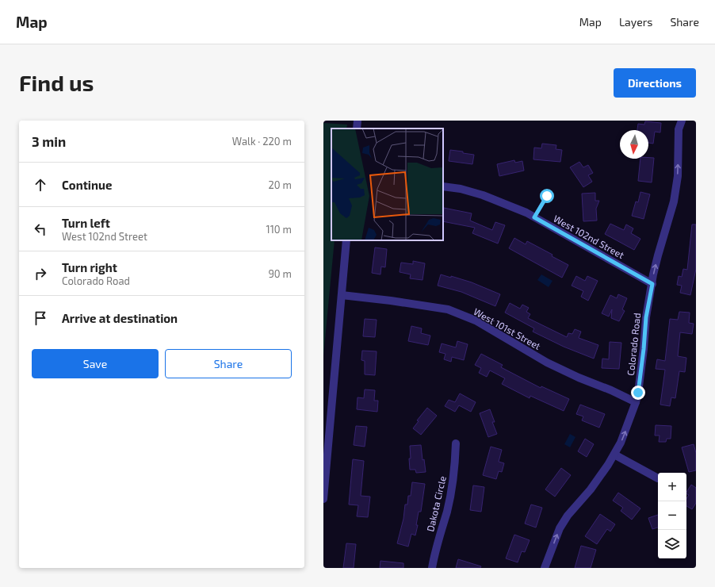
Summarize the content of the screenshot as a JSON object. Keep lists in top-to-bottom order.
{
  "streets": {
    "street": [
      "West 102nd Street",
      "West 101st Street",
      "Colorado Road",
      "Dakota Circle"
    ]
  },
  "crossings": [
    ["West 102nd Street", "Colorado Road"],
    ["West 101st Street", "Colorado Road"]
  ],
  "one_way": ["Colorado Road"],
  "north": "bottom",
  "page": {
    "header": "Map",
    "nav": ["Map", "Layers", "Share"],
    "buttons": [
      "Directions",
      ["Save", "Share"]
    ],
    "title": "Find us",
    "heading": ["3 min", "Walk · 220 m"],
    "list": [
      ["Continue", "20 m"],
      ["Turn left", "West 102nd Street", "110 m"],
      ["Turn right", "Colorado Road", "90 m"],
      "Arrive at destination"
    ],
    "map_buttons": ["+", "−"]
  }
}
